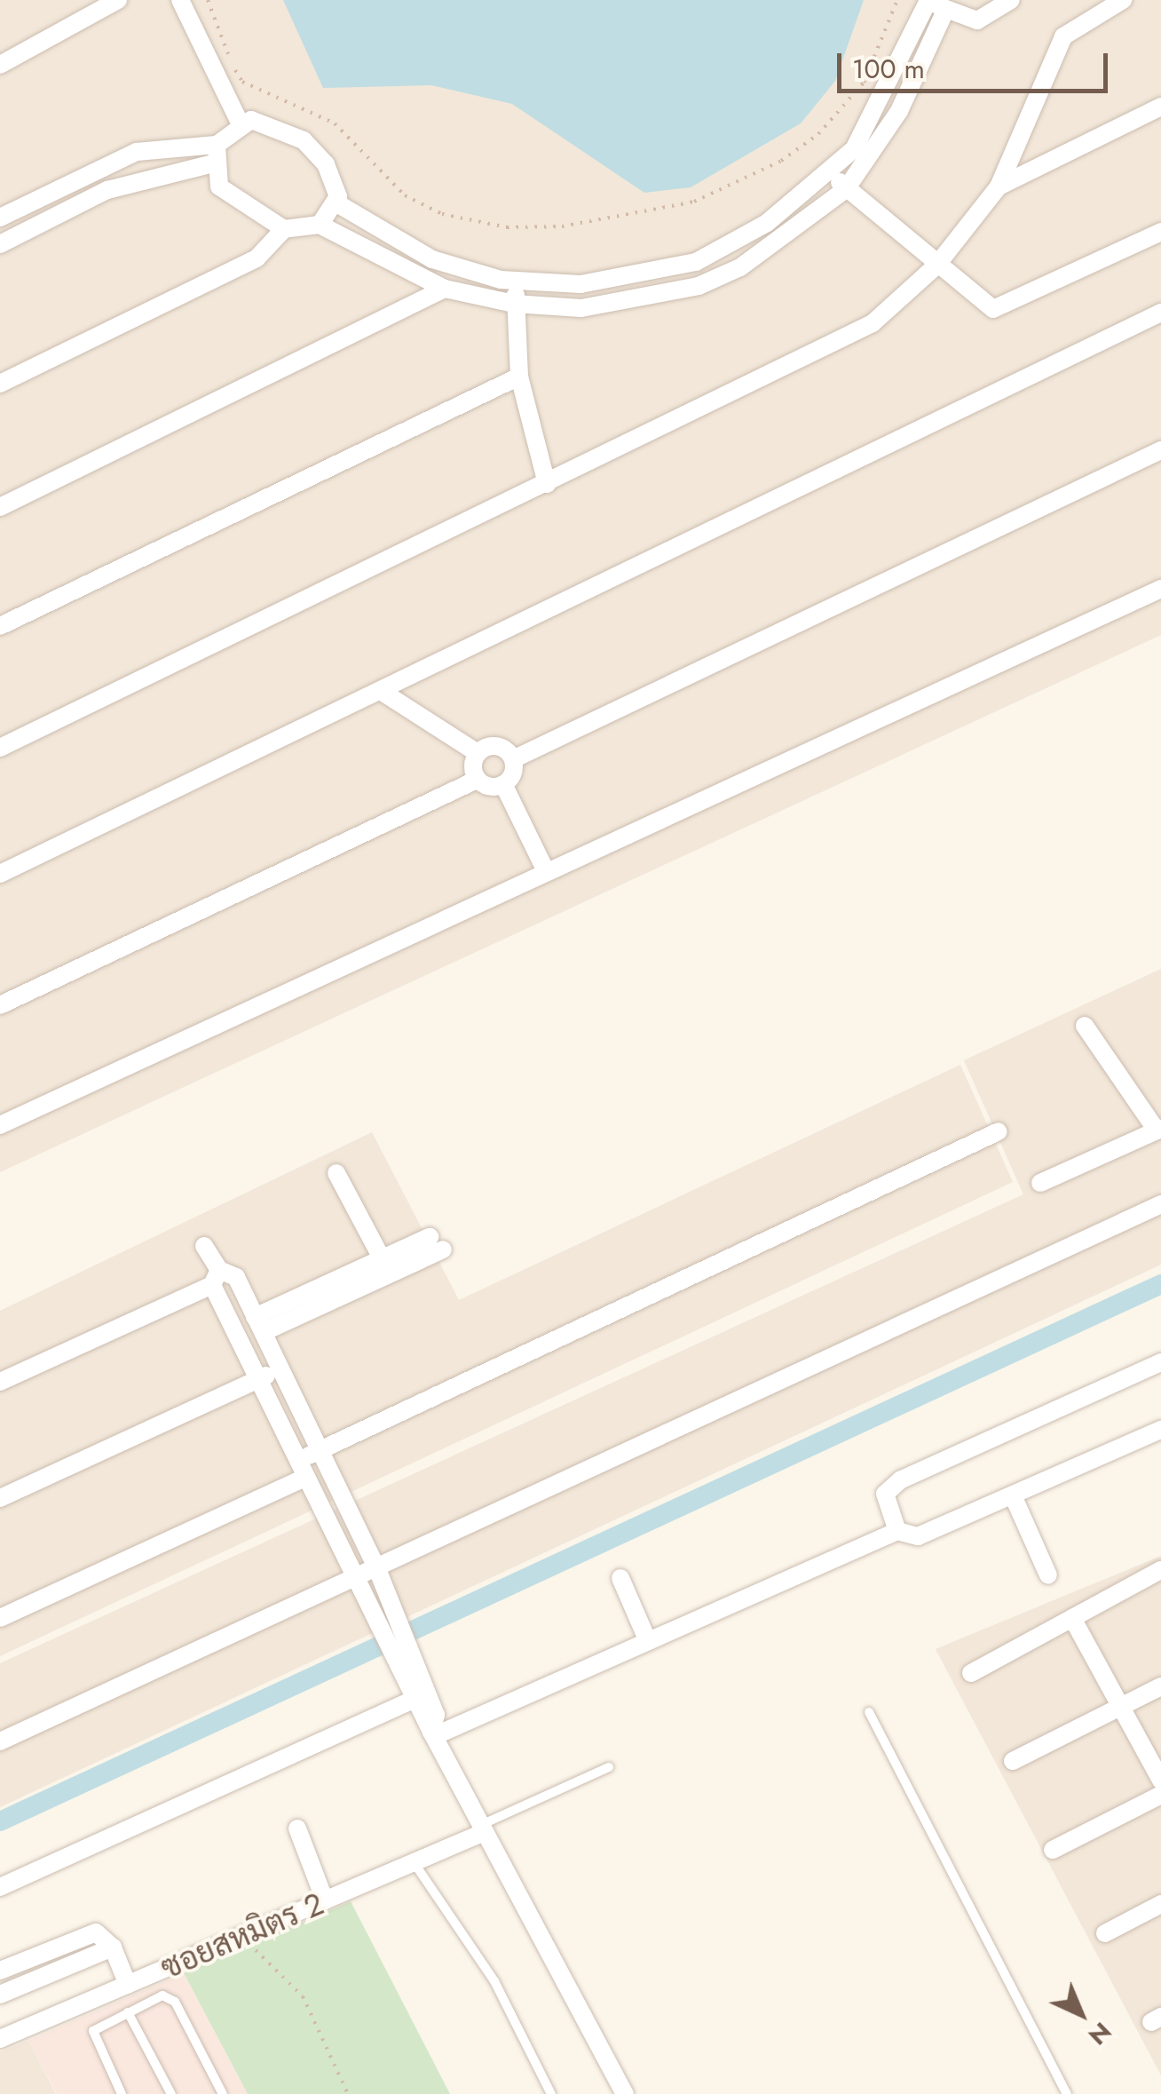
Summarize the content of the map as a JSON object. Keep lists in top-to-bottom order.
{
  "streets": {
    "street": ["ซอยสหมิตร 2"]
  },
  "scale_bar": "100 m",
  "north": "bottom right"
}
